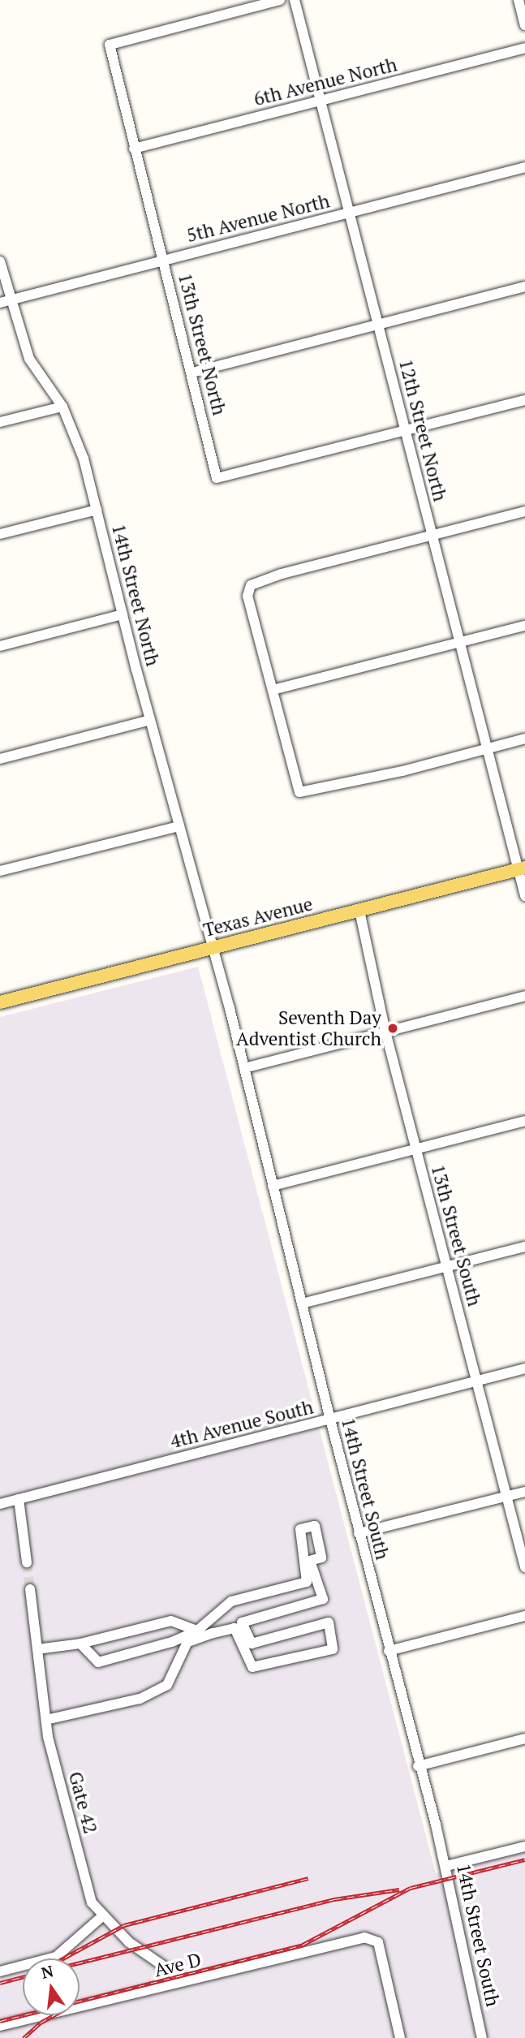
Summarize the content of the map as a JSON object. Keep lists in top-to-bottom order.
{
  "streets": {
    "main road": ["Texas Avenue"],
    "street": [
      "6th Avenue North",
      "5th Avenue North",
      "13th Street North",
      "12th Street North",
      "14th Street North",
      "13th Street South",
      "4th Avenue South",
      "14th Street South",
      "Gate 42",
      "Ave D"
    ]
  },
  "crossings": [
    ["6th Avenue North", "13th Street North"],
    ["6th Avenue North", "12th Street North"],
    ["5th Avenue North", "13th Street North"],
    ["5th Avenue North", "12th Street North"],
    ["5th Avenue North", "14th Street North"],
    ["13th Street North", "12th Street North"],
    ["12th Street North", "Texas Avenue"],
    ["14th Street North", "Texas Avenue"],
    ["14th Street North", "14th Street South"],
    ["Texas Avenue", "13th Street South"],
    ["Texas Avenue", "14th Street South"],
    ["13th Street South", "4th Avenue South"],
    ["4th Avenue South", "14th Street South"],
    ["Gate 42", "Ave D"]
  ],
  "places": ["Seventh Day Adventist Church"],
  "north": "top"
}
